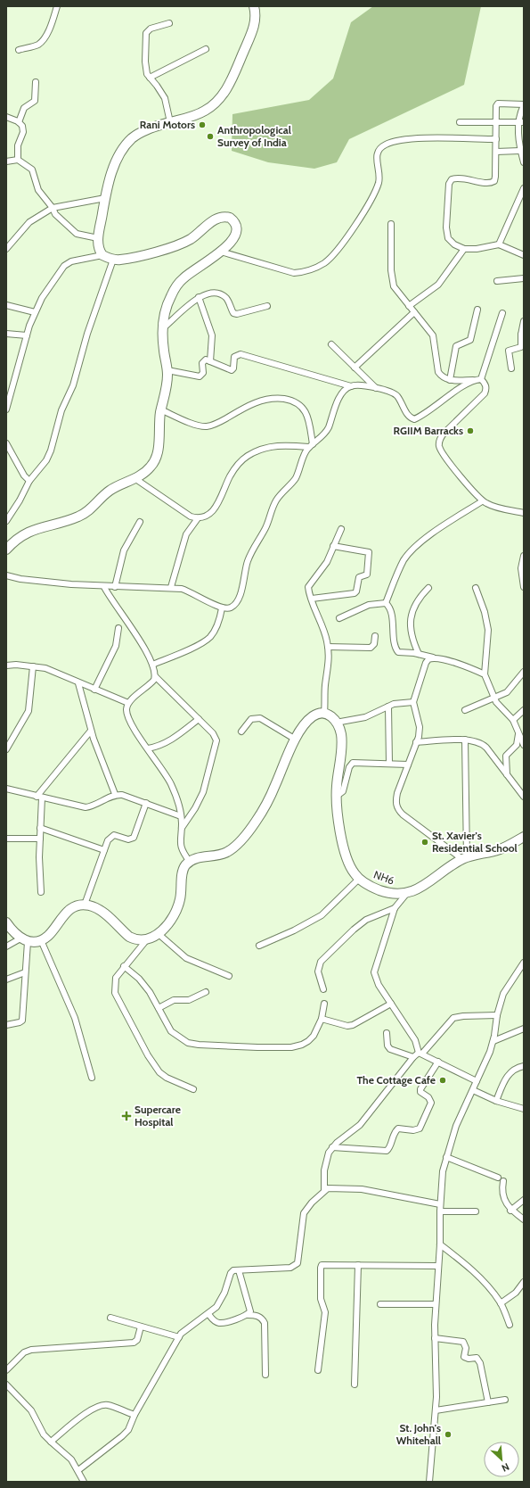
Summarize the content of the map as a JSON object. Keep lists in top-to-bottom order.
{
  "streets": {
    "highway": ["NH6"]
  },
  "places": {
    "other": [
      "Rani Motors",
      "Anthropological Survey of India",
      "RGIIM Barracks",
      "St. Xavier's Residential School",
      "The Cottage Cafe",
      "St. John's Whitehall"
    ],
    "health": ["Supercare Hospital"]
  },
  "north": "bottom right"
}
